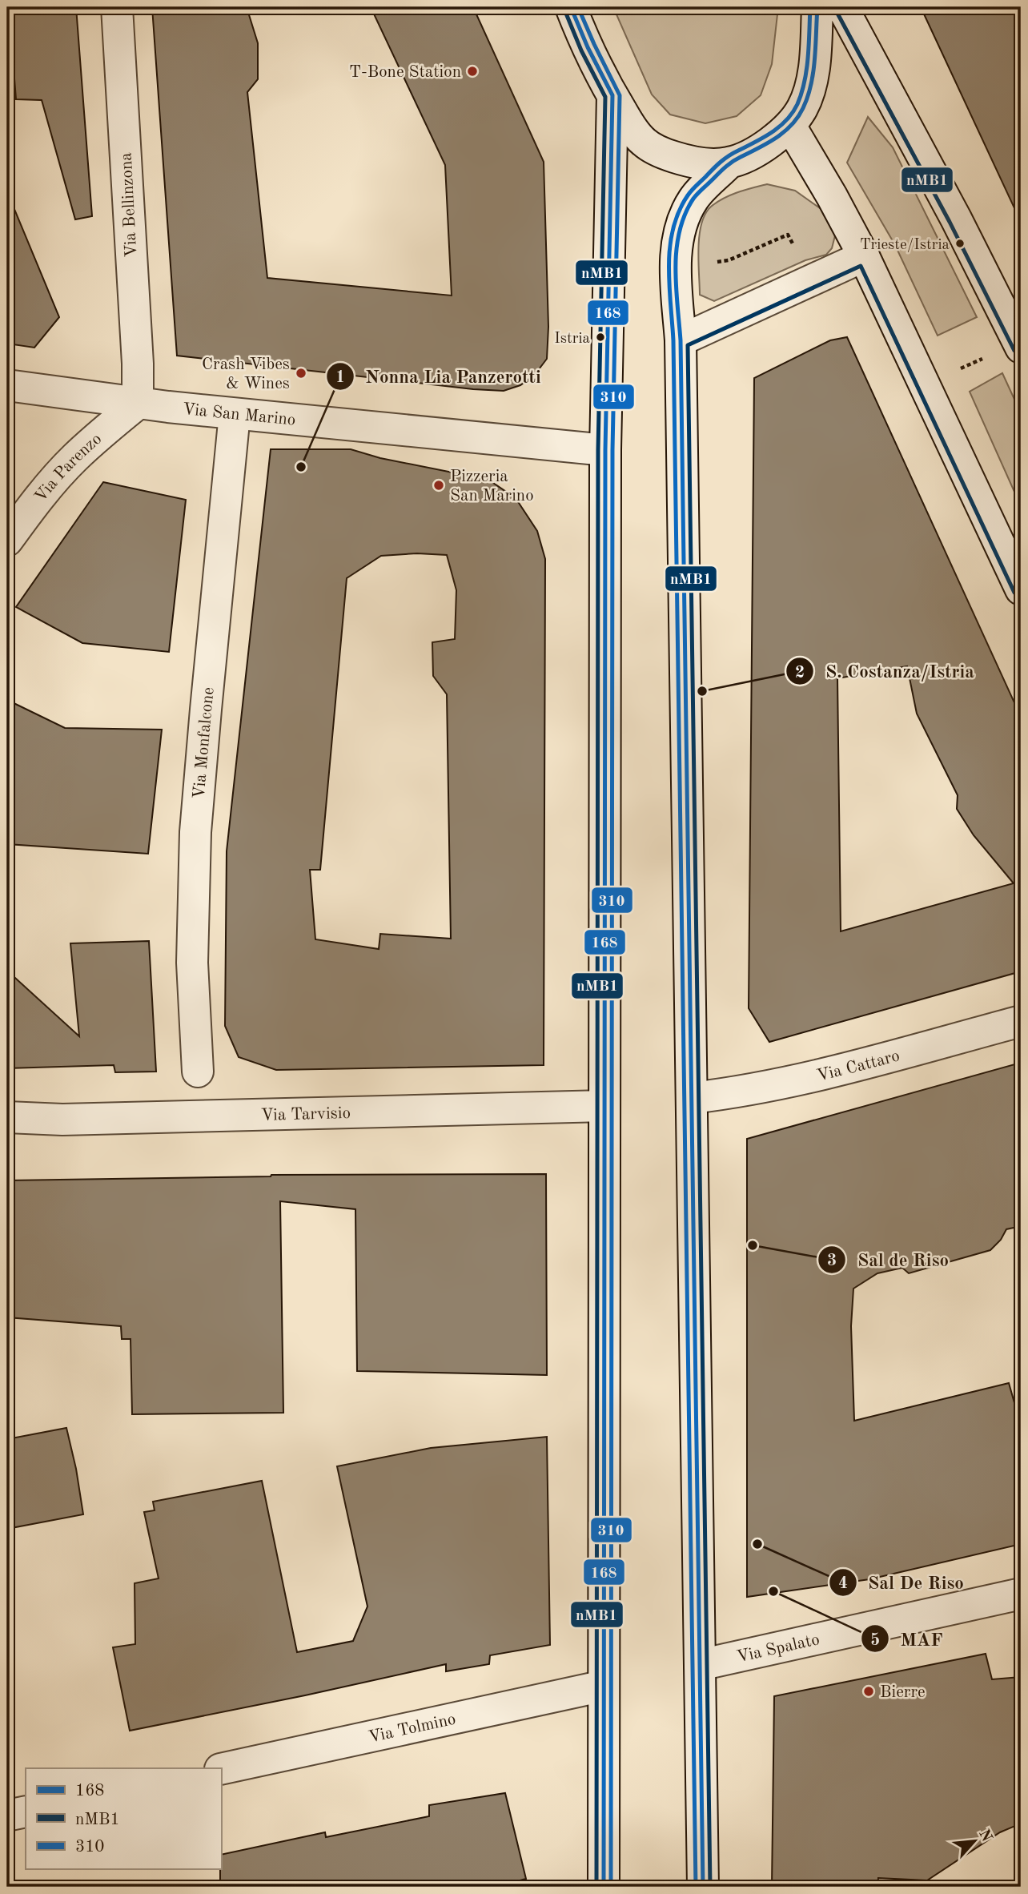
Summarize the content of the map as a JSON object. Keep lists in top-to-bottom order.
{
  "streets": {
    "street": [
      "Via Bellinzona",
      "Via San Marino",
      "Via Parenzo",
      "Via Monfalcone",
      "Via Cattaro",
      "Via Tarvisio",
      "Via Spalato",
      "Via Tolmino"
    ]
  },
  "crossings": [
    ["Via Bellinzona", "Via San Marino"],
    ["Via Bellinzona", "Via Parenzo"],
    ["Via San Marino", "Via Parenzo"],
    ["Via San Marino", "Via Monfalcone"]
  ],
  "places": [
    "T-Bone Station",
    "Trieste/Istria",
    "Istria",
    "Crash Vibes & Wines",
    "Nonna Lia Panzerotti",
    "Pizzeria San Marino",
    "S. Costanza/Istria",
    "Sal de Riso",
    "Sal De Riso",
    "MAF",
    "Bierre"
  ],
  "lines": ["transit line 168", "transit line 310", "transit line nMB1"],
  "legend": ["168", "nMB1", "310"],
  "north": "top right"
}
